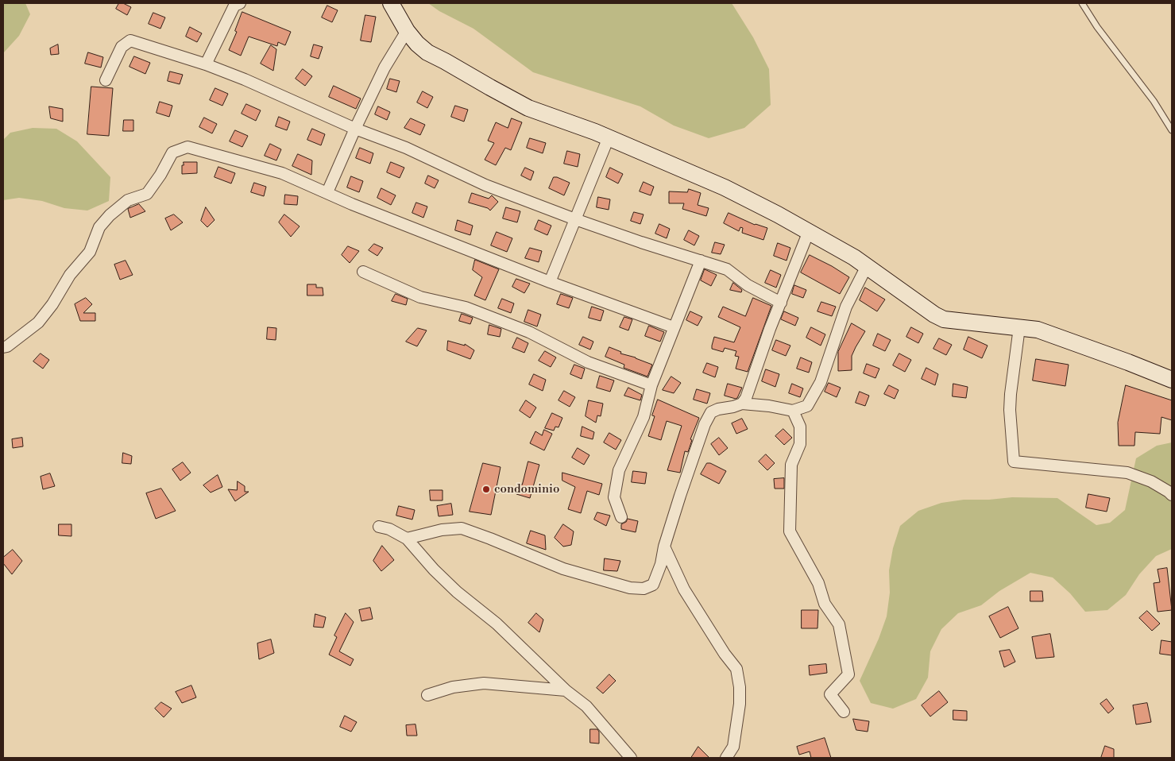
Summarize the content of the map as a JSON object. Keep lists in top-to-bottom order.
{
  "places": ["condominio"]
}
